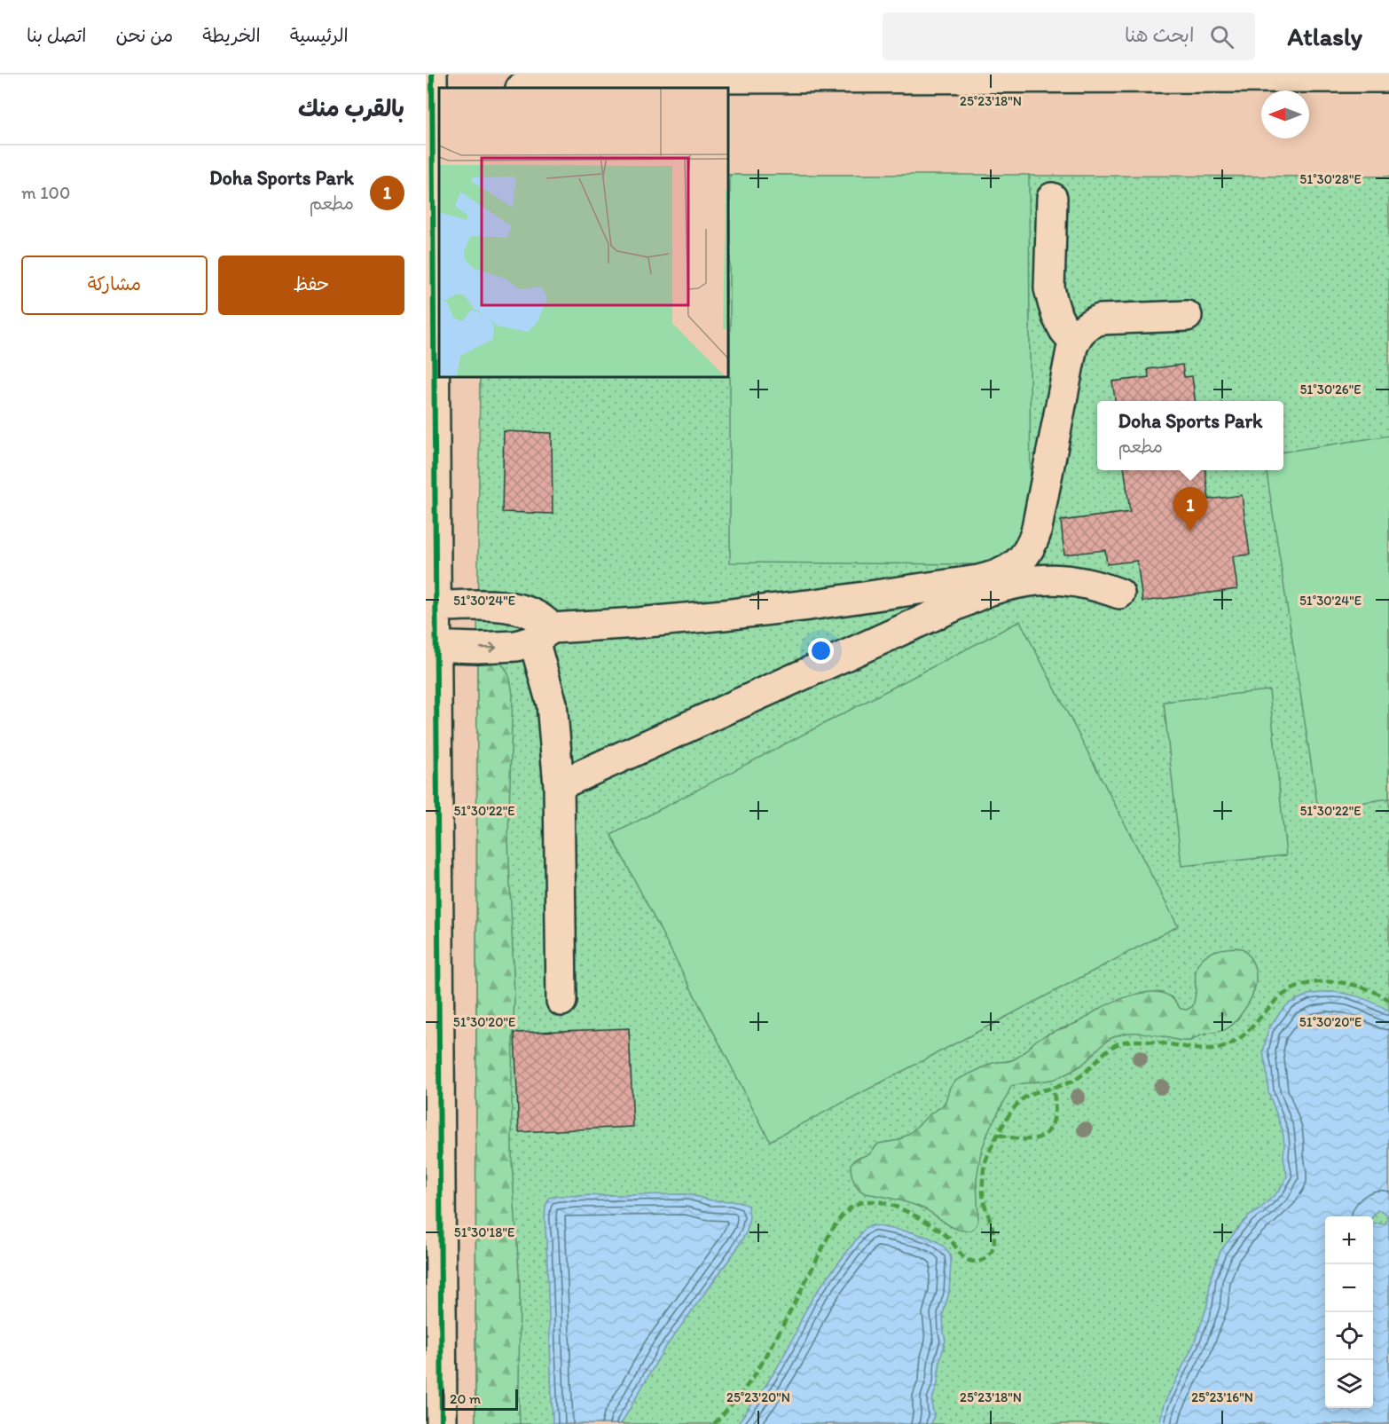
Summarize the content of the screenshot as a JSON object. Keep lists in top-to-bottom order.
{
  "scale_bar": "20 m",
  "north": "left",
  "page": {
    "header": "Atlasly",
    "search": "ابحث هنا",
    "nav": [
      "الرئيسية",
      "الخريطة",
      "من نحن",
      "اتصل بنا"
    ],
    "heading": "بالقرب منك",
    "list": [
      {
        "mark": "1",
        "name": "Doha Sports Park",
        "note": "مطعم",
        "value": "100 m"
      }
    ],
    "buttons": ["حفظ", "مشاركة"],
    "popup": ["Doha Sports Park", "مطعم"],
    "pins": "1",
    "map_buttons": ["+", "−"],
    "scale": "20 m"
  },
  "coordinates": [
    "25°23'18\"N",
    "51°30'28\"E",
    "51°30'26\"E",
    "51°30'24\"E",
    "51°30'22\"E",
    "51°30'20\"E",
    "51°30'18\"E",
    "25°23'20\"N",
    "25°23'16\"N"
  ]
}
